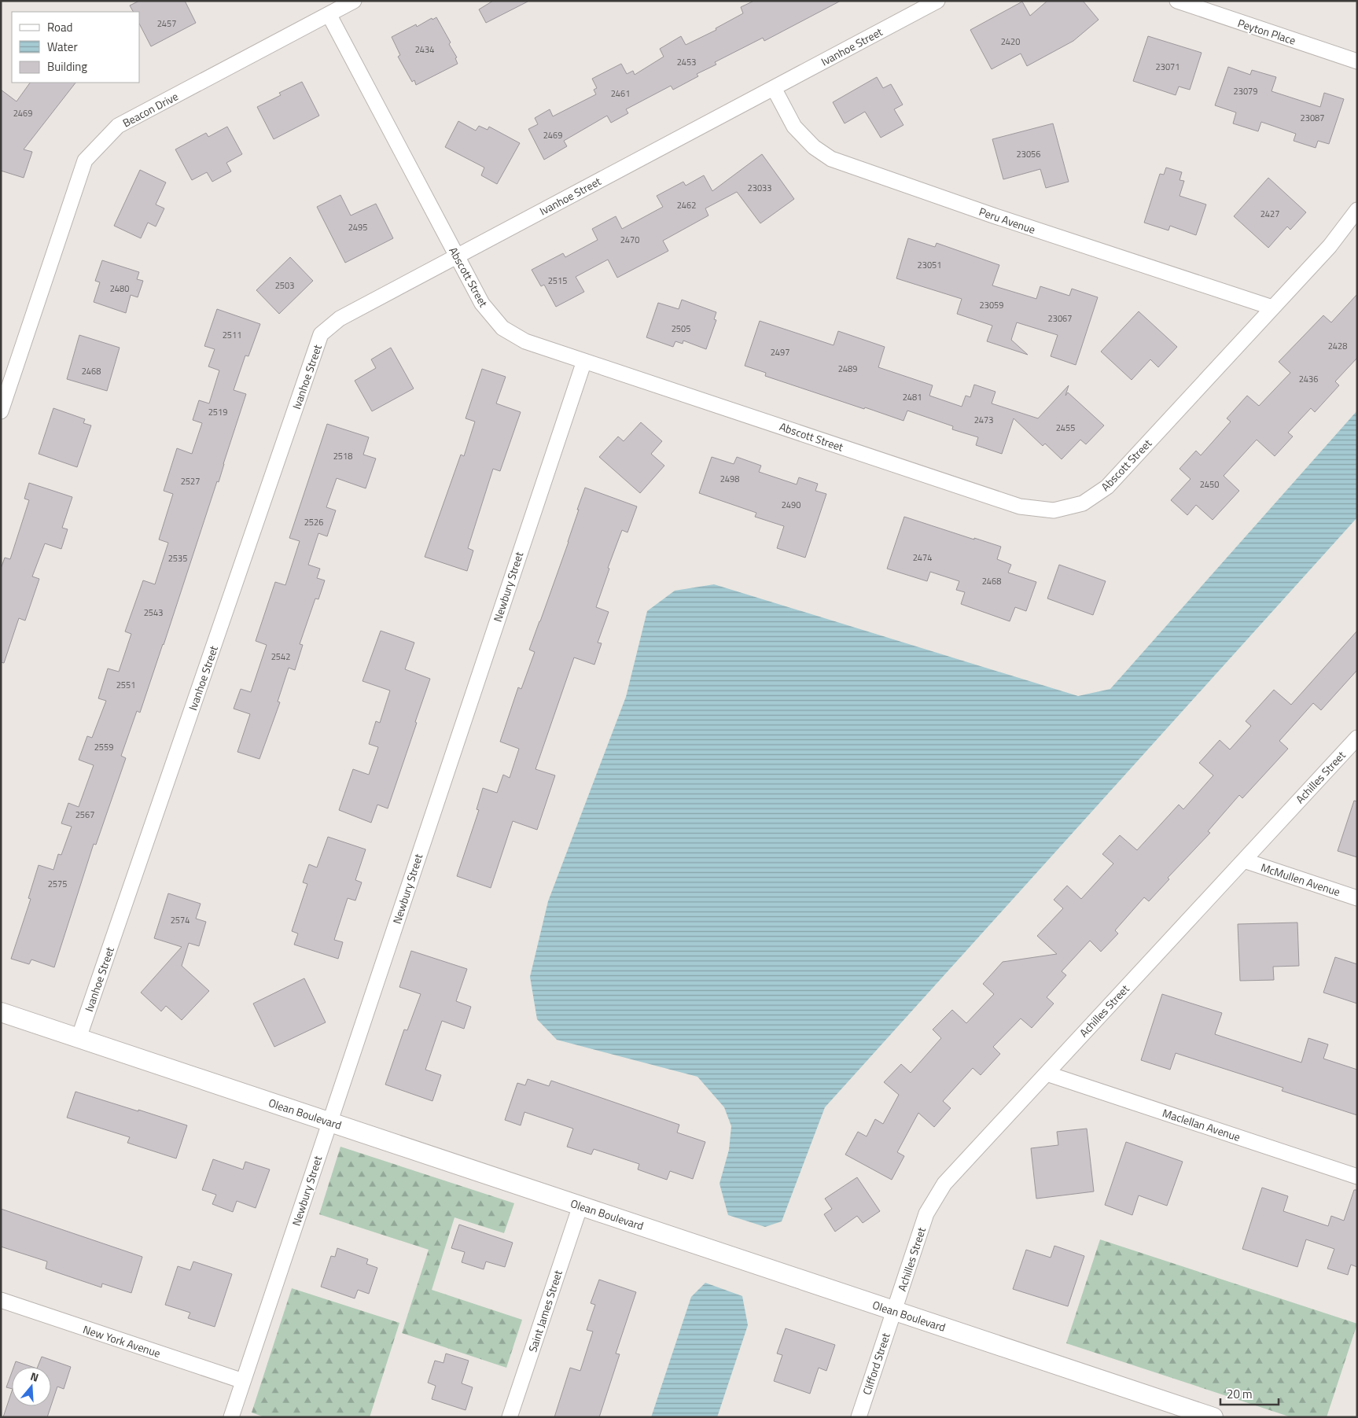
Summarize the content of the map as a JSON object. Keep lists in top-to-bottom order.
{
  "streets": {
    "street": [
      "Peyton Place",
      "Ivanhoe Street",
      "Beacon Drive",
      "Peru Avenue",
      "Abscott Street",
      "Newbury Street",
      "Achilles Street",
      "McMullen Avenue",
      "Olean Boulevard",
      "Maclellan Avenue",
      "Saint James Street",
      "New York Avenue",
      "Clifford Street"
    ]
  },
  "crossings": [
    ["Ivanhoe Street", "Peru Avenue"],
    ["Ivanhoe Street", "Abscott Street"],
    ["Ivanhoe Street", "Olean Boulevard"],
    ["Beacon Drive", "Abscott Street"],
    ["Peru Avenue", "Abscott Street"],
    ["Abscott Street", "Newbury Street"],
    ["Newbury Street", "Olean Boulevard"],
    ["Newbury Street", "New York Avenue"],
    ["Achilles Street", "McMullen Avenue"],
    ["Achilles Street", "Olean Boulevard"],
    ["Achilles Street", "Maclellan Avenue"],
    ["Achilles Street", "Clifford Street"],
    ["Olean Boulevard", "Saint James Street"],
    ["Olean Boulevard", "Clifford Street"]
  ],
  "house_numbers": [
    "2457",
    "2420",
    "2434",
    "2453",
    "23071",
    "23079",
    "2461",
    "2469",
    "23087",
    "2469",
    "23056",
    "23033",
    "2462",
    "2427",
    "2495",
    "2470",
    "23051",
    "2515",
    "2503",
    "2480",
    "23059",
    "23067",
    "2505",
    "2511",
    "2428",
    "2497",
    "2489",
    "2468",
    "2436",
    "2481",
    "2519",
    "2473",
    "2455",
    "2518",
    "2498",
    "2527",
    "2450",
    "2490",
    "2526",
    "2474",
    "2535",
    "2468",
    "2543",
    "2542",
    "2551",
    "2559",
    "2567",
    "2575",
    "2574"
  ],
  "legend": ["Road", "Water", "Building"],
  "scale_bar": "20 m",
  "north": "top"
}
